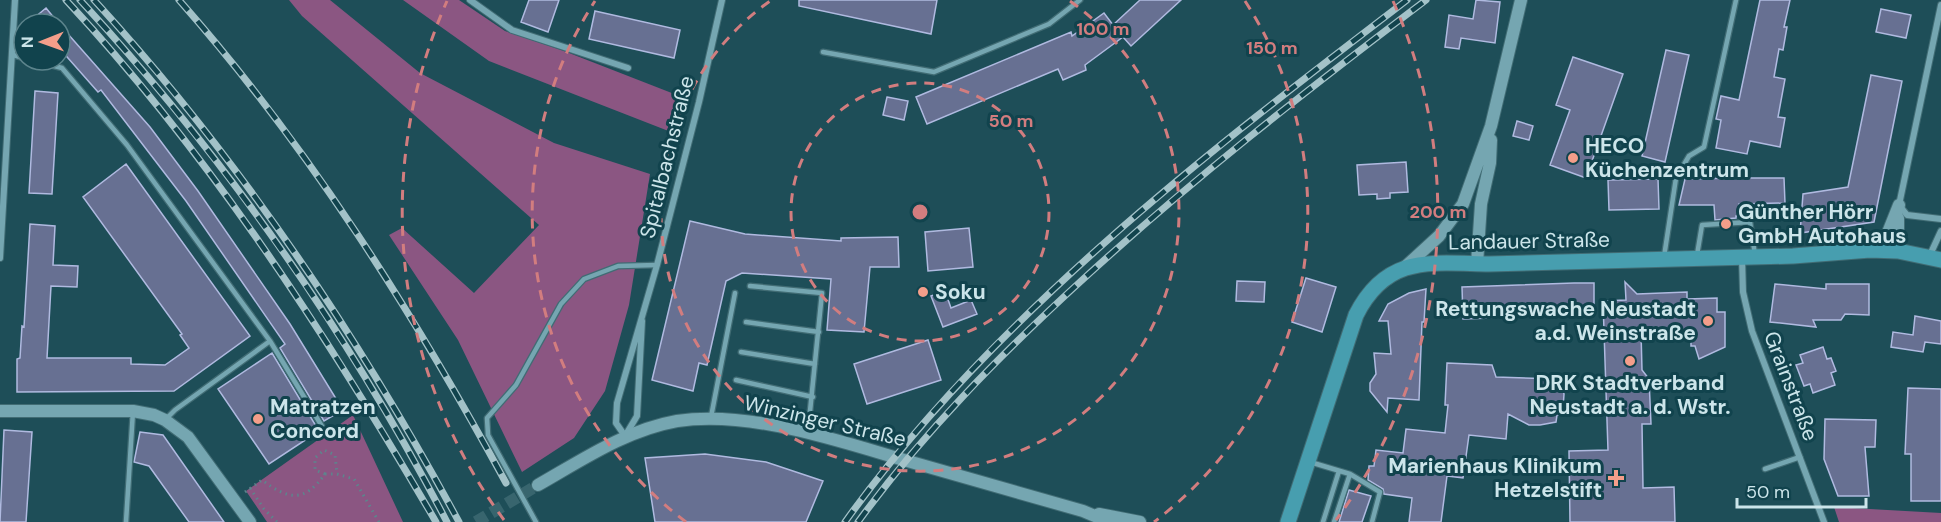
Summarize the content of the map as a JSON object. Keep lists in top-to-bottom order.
{
  "streets": {
    "main road": ["Landauer Straße"],
    "street": ["Spitalbachstraße", "Grainstraße", "Winzinger Straße"]
  },
  "crossings": [
    ["Spitalbachstraße", "Winzinger Straße"],
    ["Landauer Straße", "Grainstraße"]
  ],
  "places": {
    "other": [
      "HECO Küchenzentrum",
      "Günther Hörr GmbH Autohaus",
      "Soku",
      "Rettungswache Neustadt a.d. Weinstraße",
      "DRK Stadtverband Neustadt a. d. Wstr.",
      "Matratzen Concord"
    ],
    "health": ["Marienhaus Klinikum Hetzelstift"]
  },
  "scale_bar": "50 m",
  "north": "left",
  "rings": [
    "100 m",
    "150 m",
    "50 m",
    "200 m"
  ]
}
